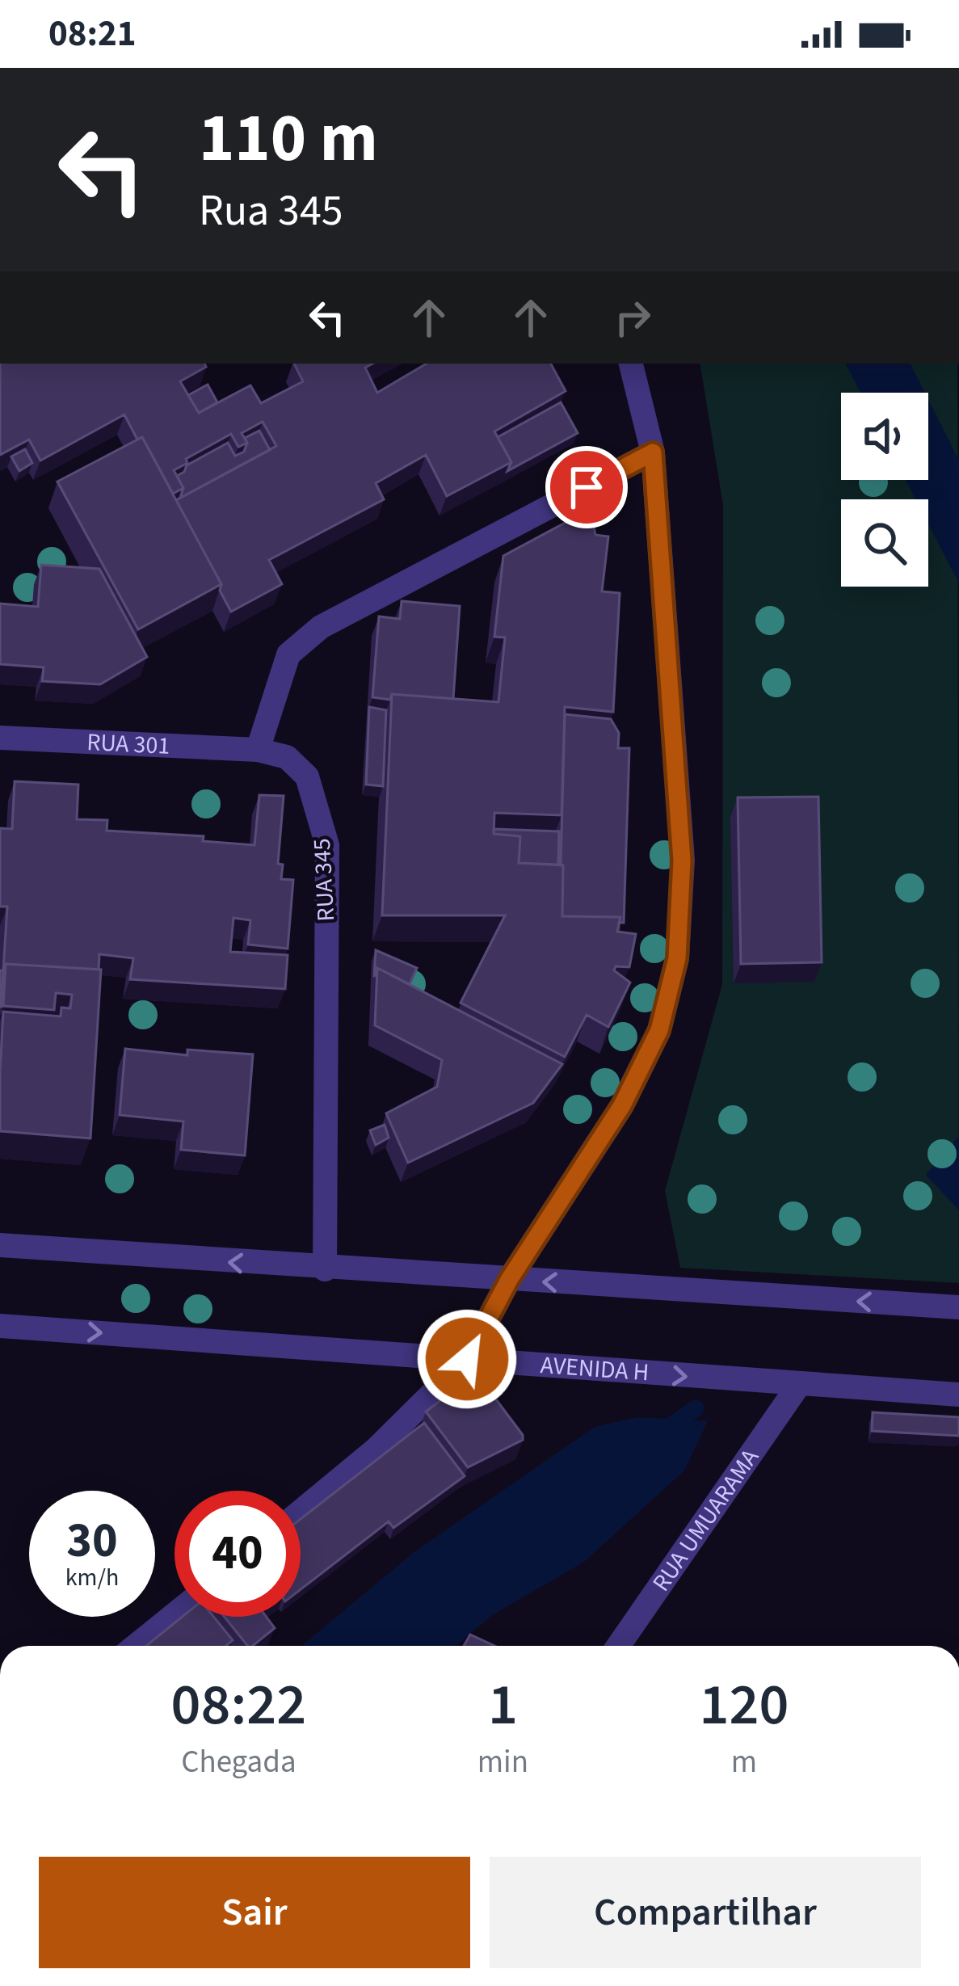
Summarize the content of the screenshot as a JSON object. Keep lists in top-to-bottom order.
{
  "streets": {
    "street": [
      "RUA 301",
      "RUA 345",
      "AVENIDA H",
      "RUA UMUARAMA"
    ]
  },
  "crossings": [
    ["RUA 301", "RUA 345"],
    ["AVENIDA H", "RUA UMUARAMA"]
  ],
  "page": {
    "status": "08:21",
    "turn": ["110 m", "Rua 345"],
    "speed": "30 km/h",
    "limit": "40",
    "eta": [
      "08:22",
      "Chegada",
      "1",
      "min",
      "120",
      "m"
    ],
    "buttons": ["Sair", "Compartilhar"]
  }
}
